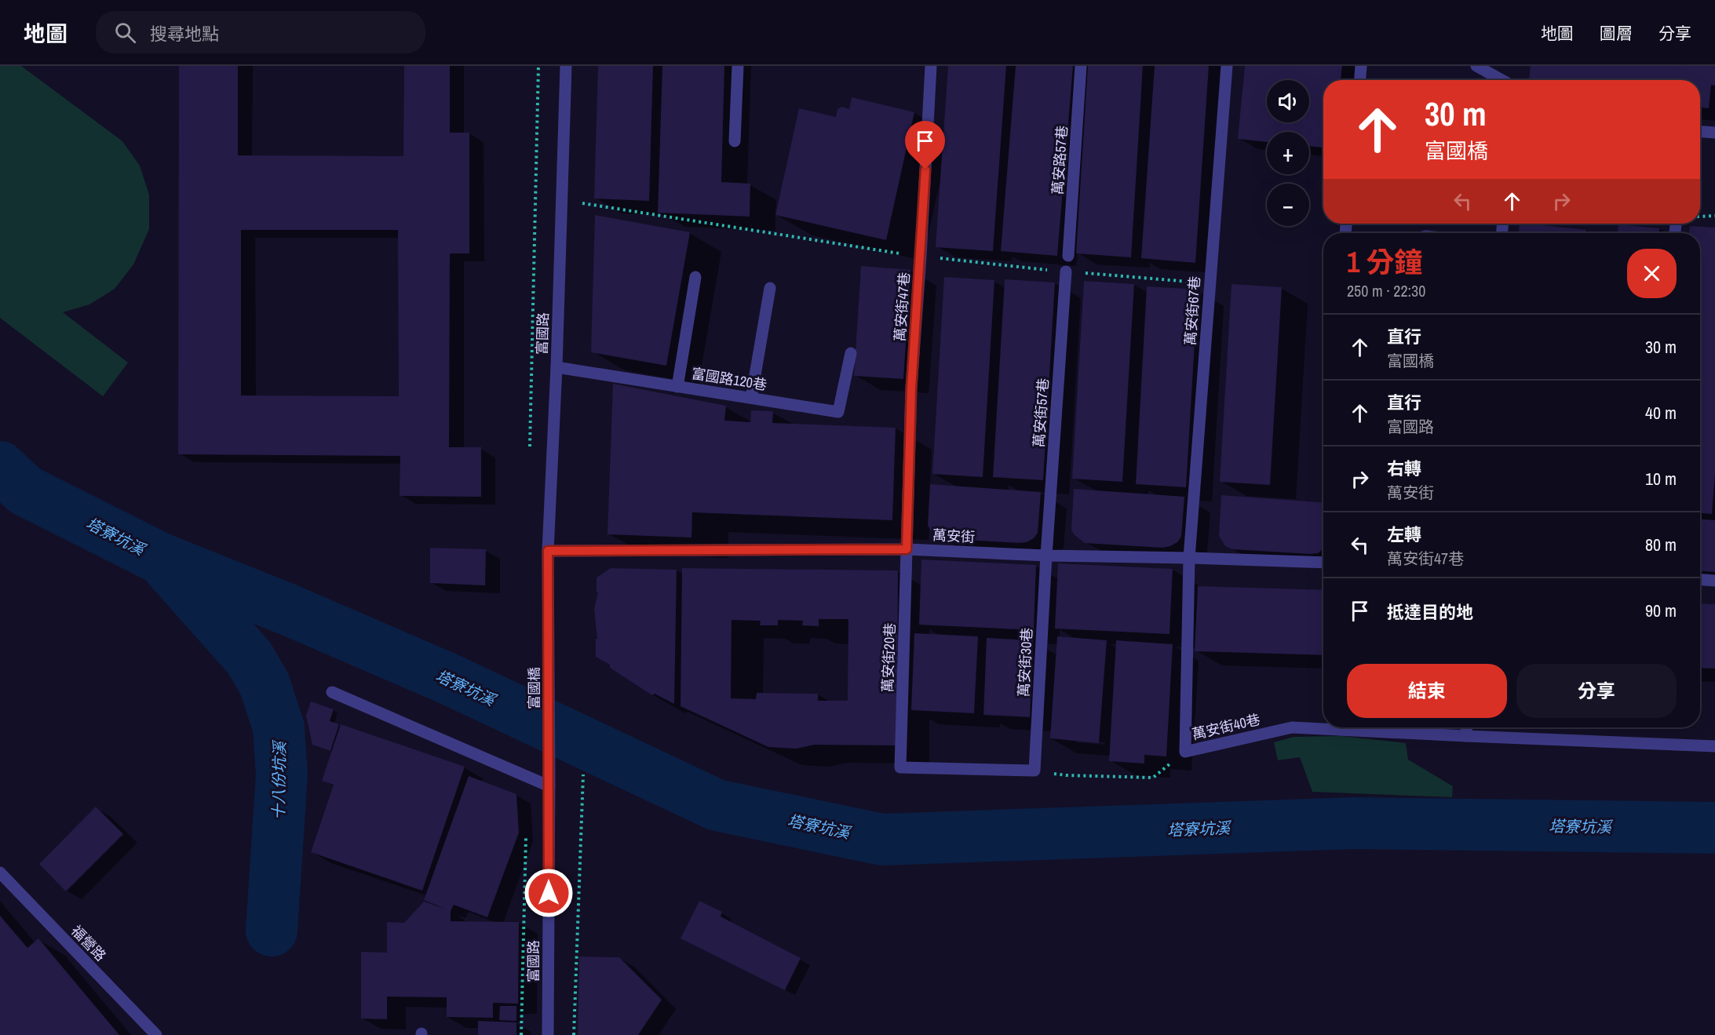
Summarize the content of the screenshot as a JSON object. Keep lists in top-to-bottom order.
{
  "streets": {
    "street": [
      "萬安路57巷",
      "萬安街47巷",
      "萬安街67巷",
      "富國路",
      "富國路120巷",
      "萬安街57巷",
      "萬安街",
      "萬安街20巷",
      "萬安街30巷",
      "富國橋",
      "萬安街40巷",
      "福營路"
    ]
  },
  "crossings": [
    ["萬安街47巷", "萬安街"],
    ["萬安街47巷", "萬安街20巷"],
    ["萬安街67巷", "萬安街"],
    ["萬安街67巷", "萬安街40巷"],
    ["富國路", "富國路120巷"],
    ["富國路", "萬安街"],
    ["富國路", "富國橋"],
    ["萬安街57巷", "萬安街"],
    ["萬安街57巷", "萬安街30巷"],
    ["萬安街", "萬安街20巷"],
    ["萬安街", "萬安街30巷"],
    ["萬安街", "萬安街40巷"],
    ["萬安街20巷", "萬安街30巷"]
  ],
  "water": ["塔寮坑溪", "十八份坑溪"],
  "page": {
    "header": "地圖",
    "search": "搜尋地點",
    "nav": ["地圖", "圖層", "分享"],
    "map_buttons": ["+", "−"],
    "turn": ["30 m", "富國橋"],
    "heading": ["1 分鐘", "250 m · 22:30"],
    "list": [
      {
        "name": "直行",
        "note": "富國橋",
        "value": "30 m"
      },
      {
        "name": "直行",
        "note": "富國路",
        "value": "40 m"
      },
      {
        "name": "右轉",
        "note": "萬安街",
        "value": "10 m"
      },
      {
        "name": "左轉",
        "note": "萬安街47巷",
        "value": "80 m"
      },
      {
        "name": "抵達目的地",
        "value": "90 m"
      }
    ],
    "buttons": ["結束", "分享"]
  }
}
